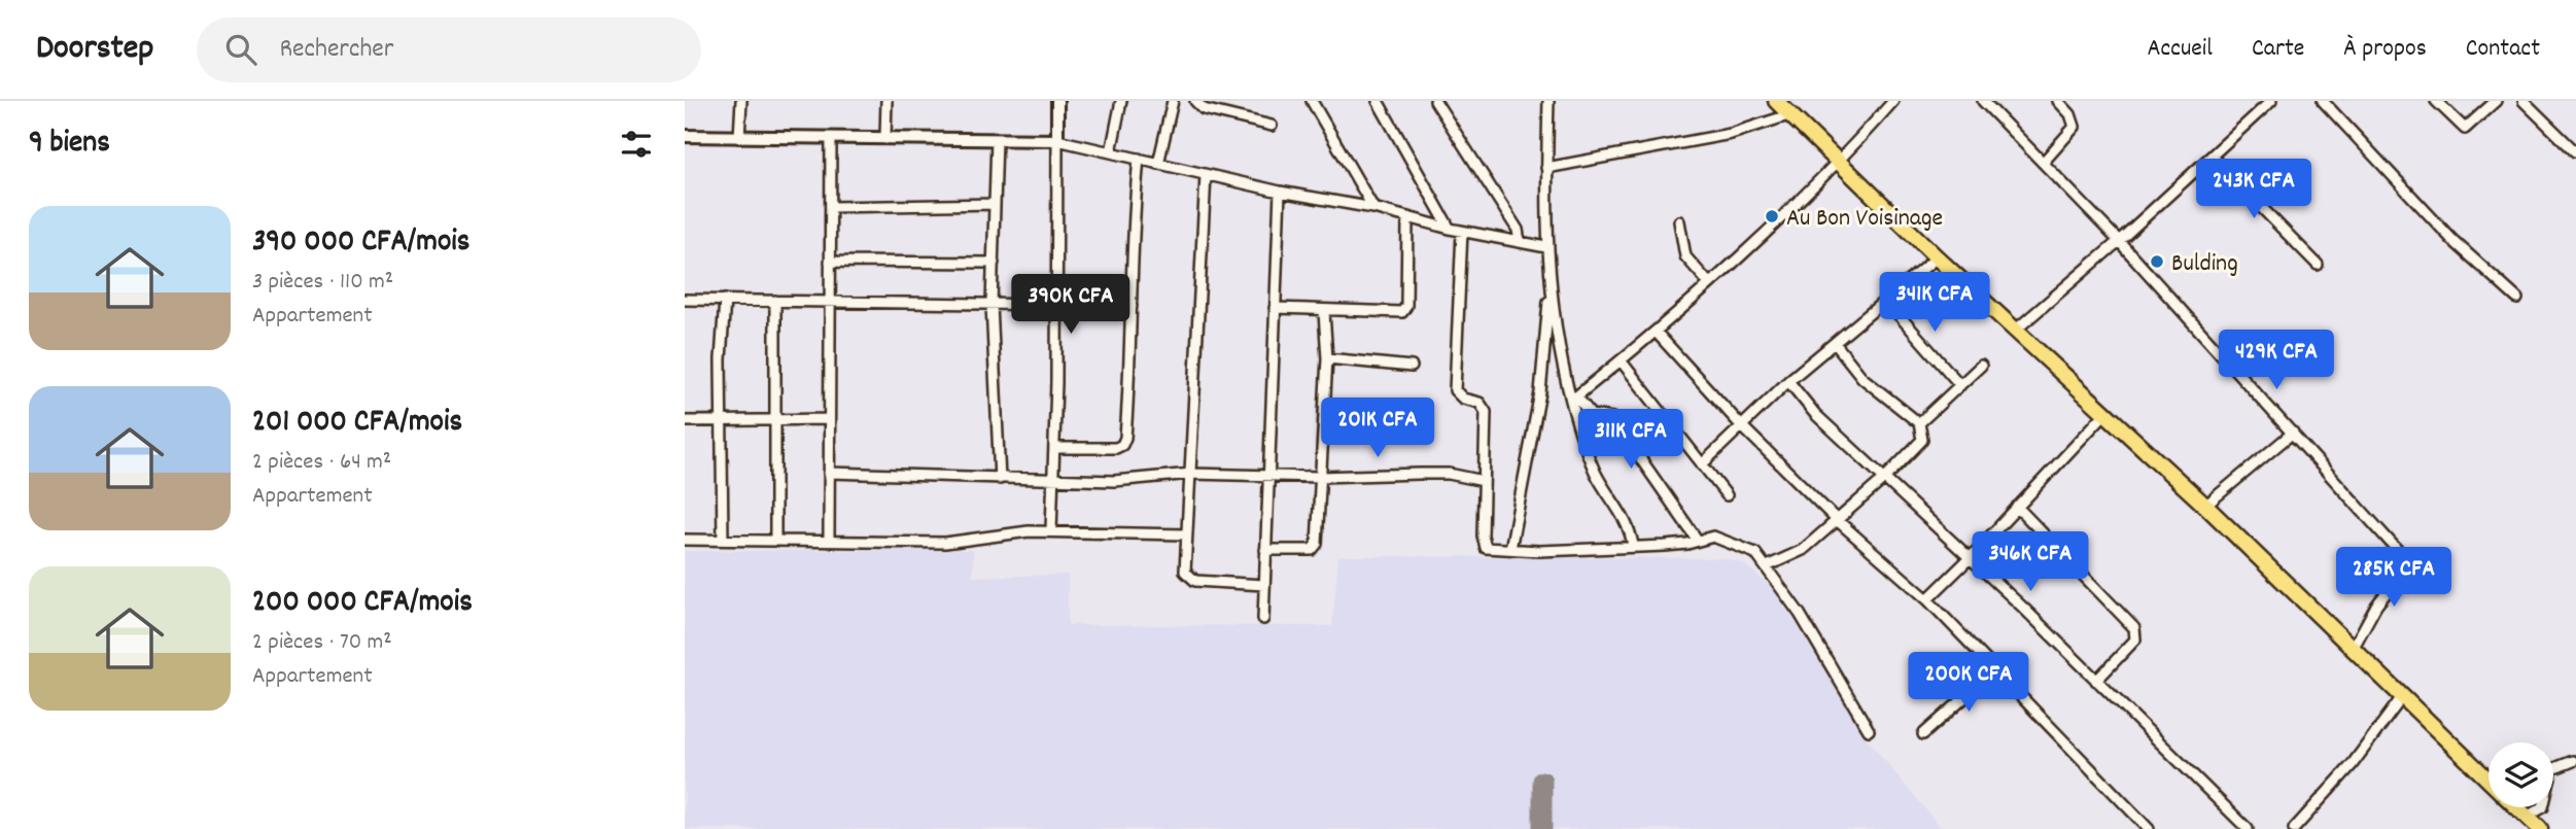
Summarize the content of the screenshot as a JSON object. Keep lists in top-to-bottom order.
{
  "places": ["Au Bon Voisinage", "Bulding"],
  "page": {
    "header": "Doorstep",
    "search": "Rechercher",
    "nav": [
      "Accueil",
      "Carte",
      "À propos",
      "Contact"
    ],
    "heading": "9 biens",
    "price": [
      "243K CFA",
      "341K CFA",
      "390K CFA",
      "429K CFA",
      "201K CFA",
      "311K CFA",
      "346K CFA",
      "285K CFA",
      "200K CFA"
    ],
    "list": [
      {
        "name": "390 000 CFA/mois",
        "note": "3 pièces · 110 m² · Appartement"
      },
      {
        "name": "201 000 CFA/mois",
        "note": "2 pièces · 64 m² · Appartement"
      },
      {
        "name": "200 000 CFA/mois",
        "note": "2 pièces · 70 m² · Appartement"
      }
    ]
  }
}
